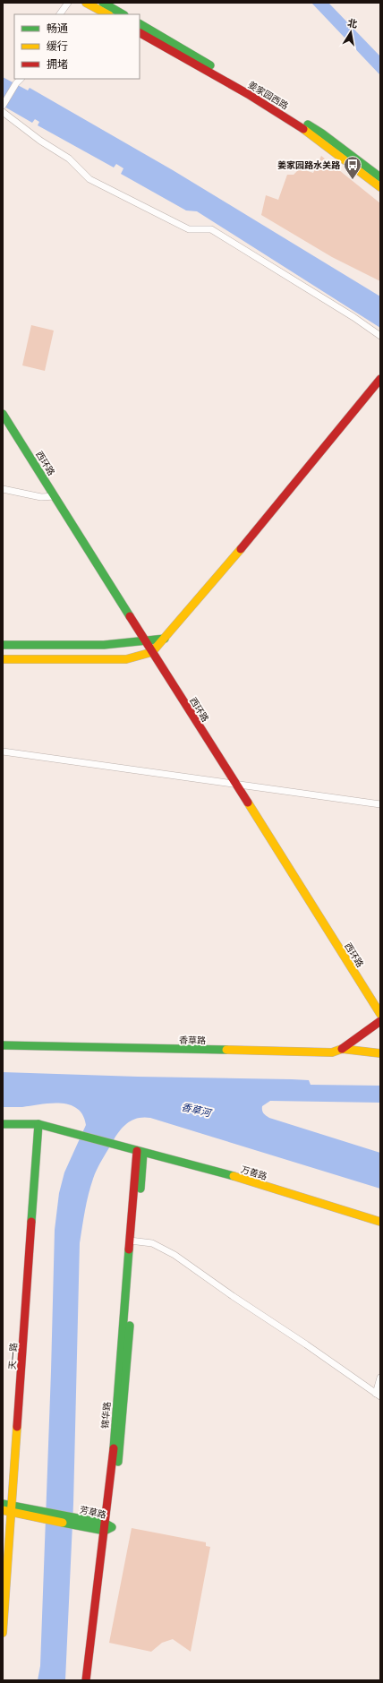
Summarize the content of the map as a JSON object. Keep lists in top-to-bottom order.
{
  "streets": {
    "street": [
      "姜家园西路",
      "西环路",
      "香草路",
      "万善路",
      "天一路",
      "锦华路",
      "芳草路"
    ]
  },
  "crossings": [
    ["万善路", "天一路"],
    ["万善路", "锦华路"],
    ["天一路", "芳草路"],
    ["锦华路", "芳草路"]
  ],
  "water": ["香草河"],
  "places": {
    "bus stop": ["姜家园路水关路"]
  },
  "legend": ["畅通", "缓行", "拥堵"],
  "north": "top"
}
